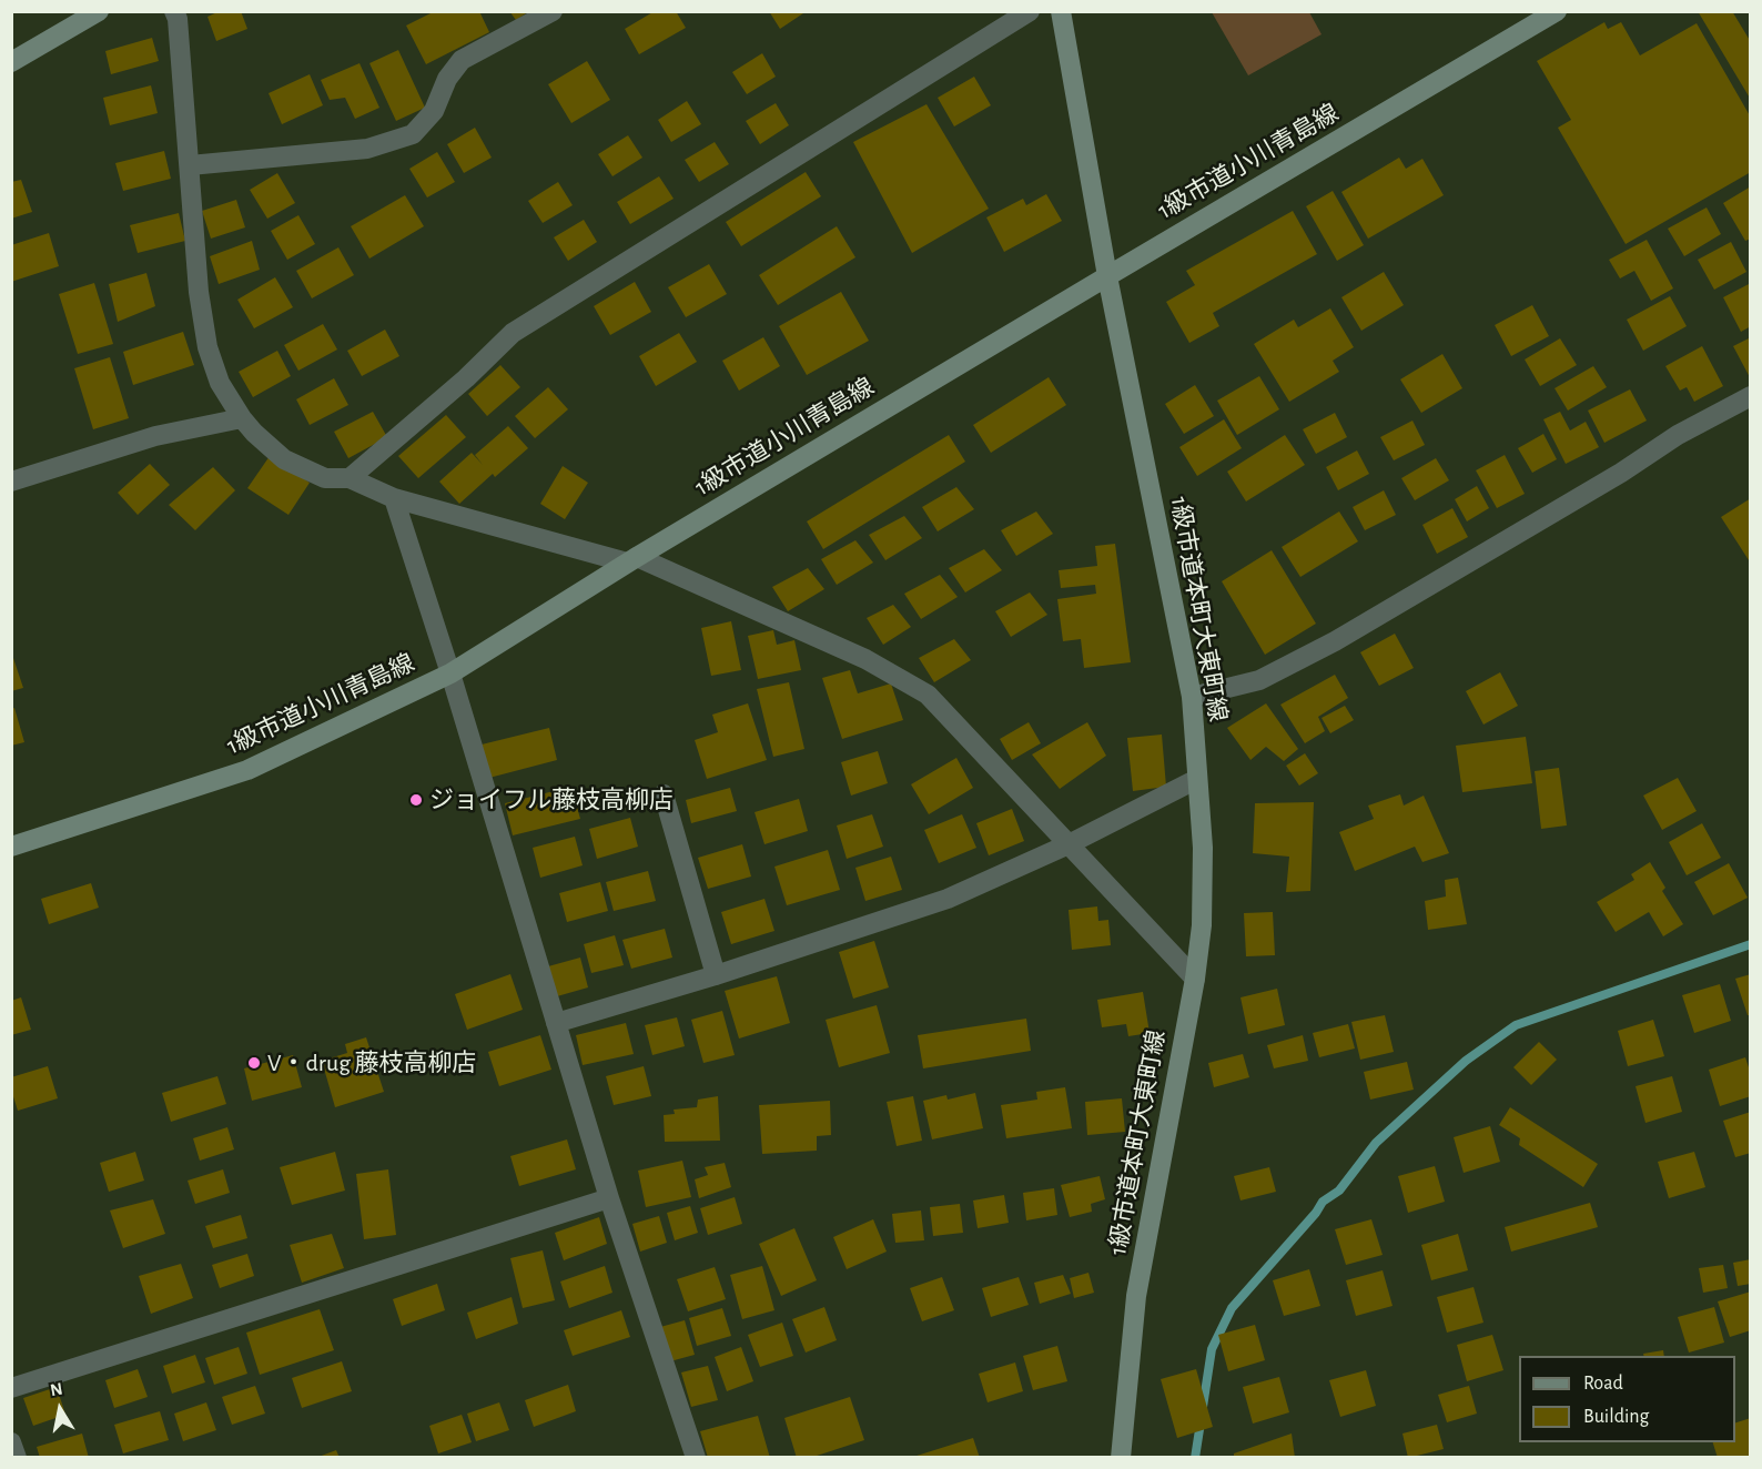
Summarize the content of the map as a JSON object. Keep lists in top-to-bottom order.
{
  "streets": {
    "street": ["1級市道小川青島線", "1級市道本町大東町線"]
  },
  "crossings": [
    ["1級市道小川青島線", "1級市道本町大東町線"]
  ],
  "places": ["ジョイフル藤枝高柳店", "V・drug 藤枝高柳店"],
  "legend": ["Road", "Building"],
  "north": "top"
}
